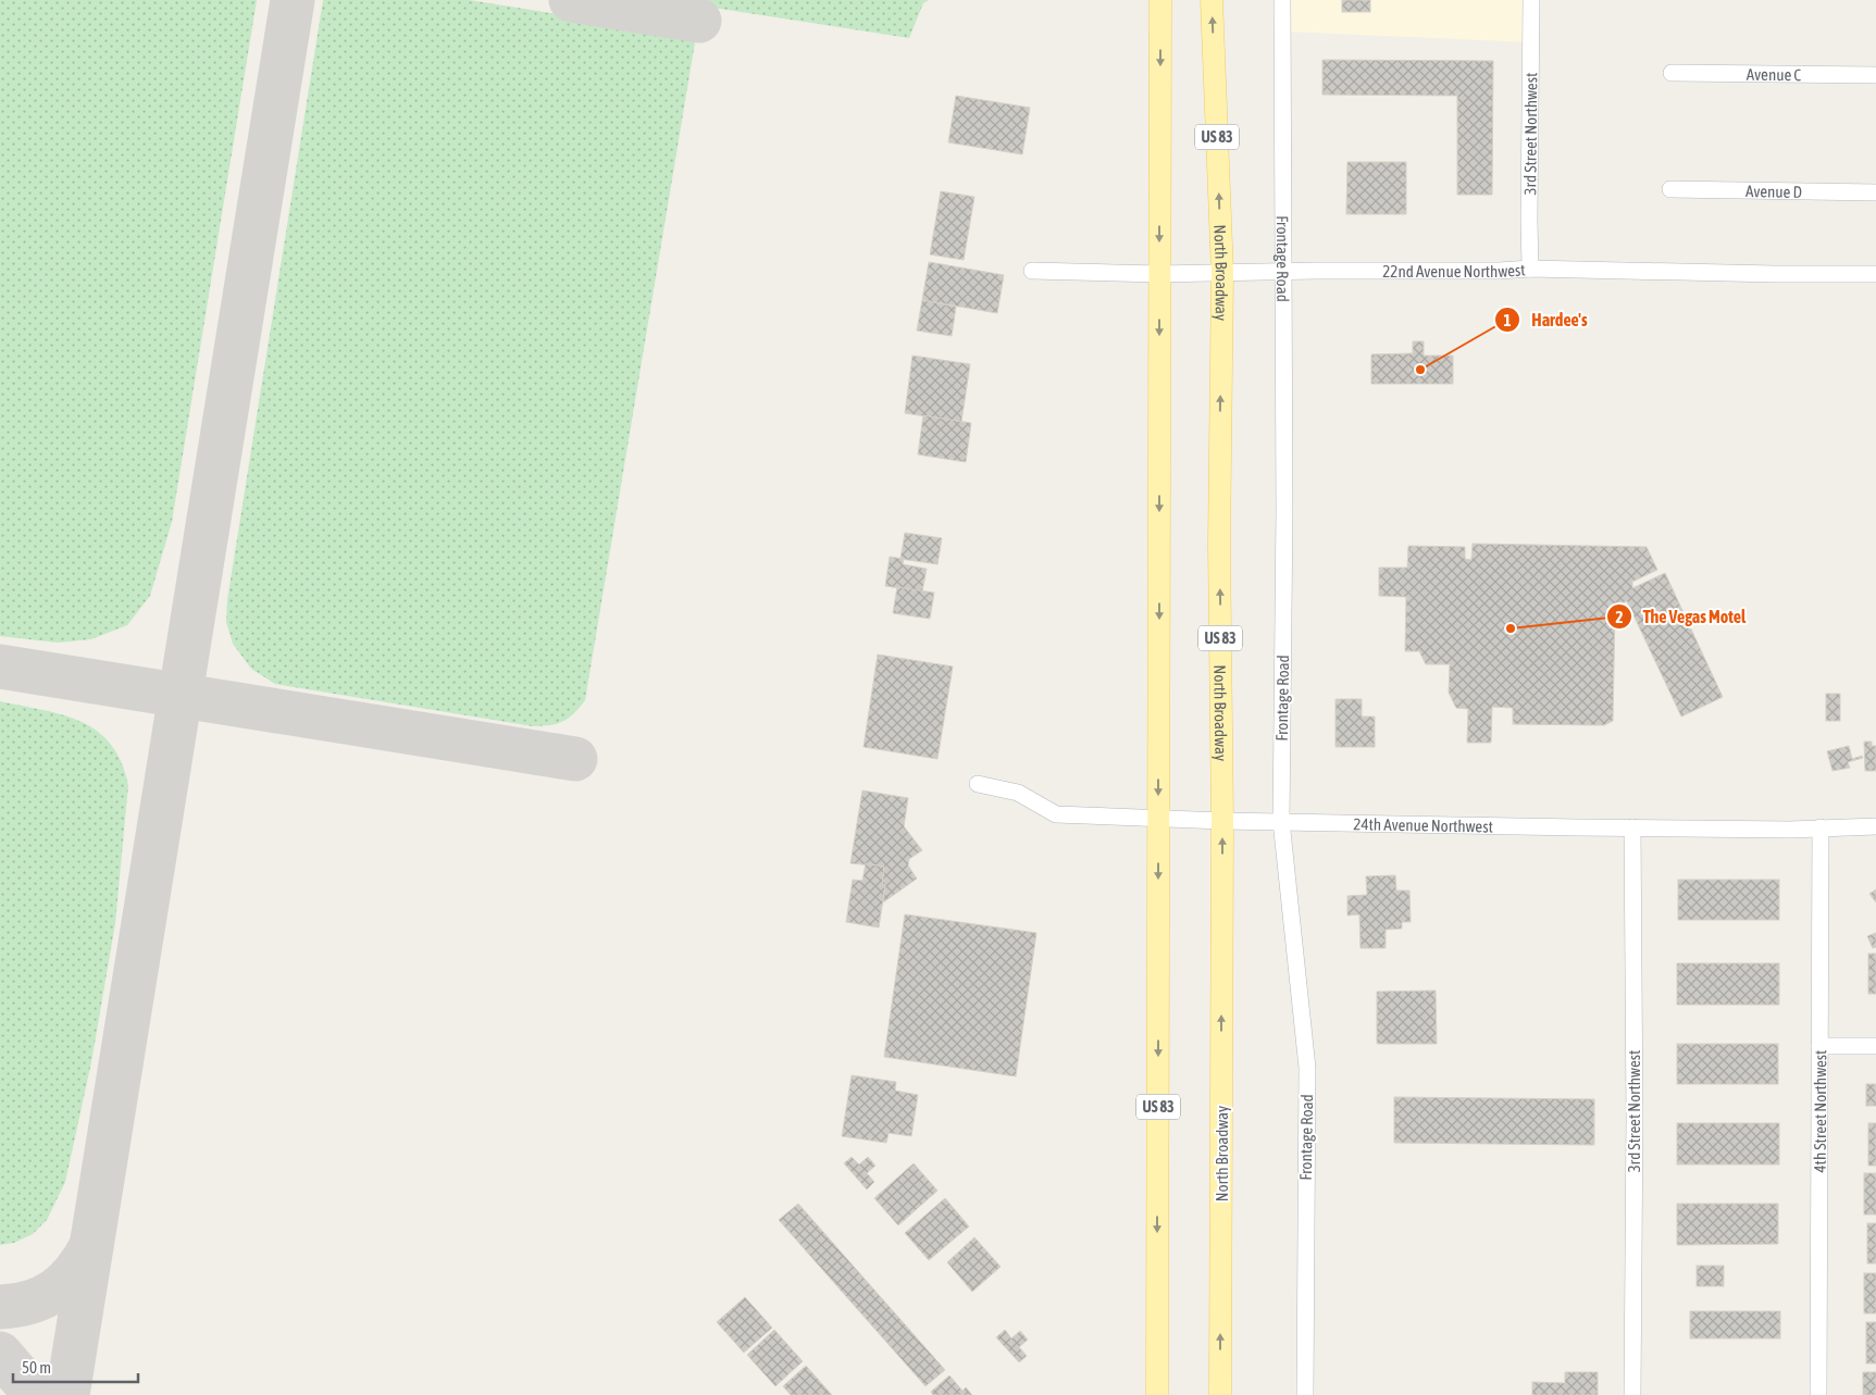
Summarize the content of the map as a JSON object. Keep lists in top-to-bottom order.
{
  "streets": {
    "main road": ["US 83", "North Broadway"],
    "street": [
      "Avenue C",
      "3rd Street Northwest",
      "Avenue D",
      "Frontage Road",
      "22nd Avenue Northwest",
      "24th Avenue Northwest",
      "4th Street Northwest"
    ]
  },
  "crossings": [
    ["3rd Street Northwest", "22nd Avenue Northwest"],
    ["3rd Street Northwest", "24th Avenue Northwest"],
    ["US 83", "22nd Avenue Northwest"],
    ["US 83", "24th Avenue Northwest"],
    ["Frontage Road", "22nd Avenue Northwest"],
    ["Frontage Road", "24th Avenue Northwest"],
    ["22nd Avenue Northwest", "North Broadway"],
    ["North Broadway", "24th Avenue Northwest"],
    ["24th Avenue Northwest", "4th Street Northwest"]
  ],
  "places": ["Hardee's", "The Vegas Motel"],
  "scale_bar": "50 m"
}
